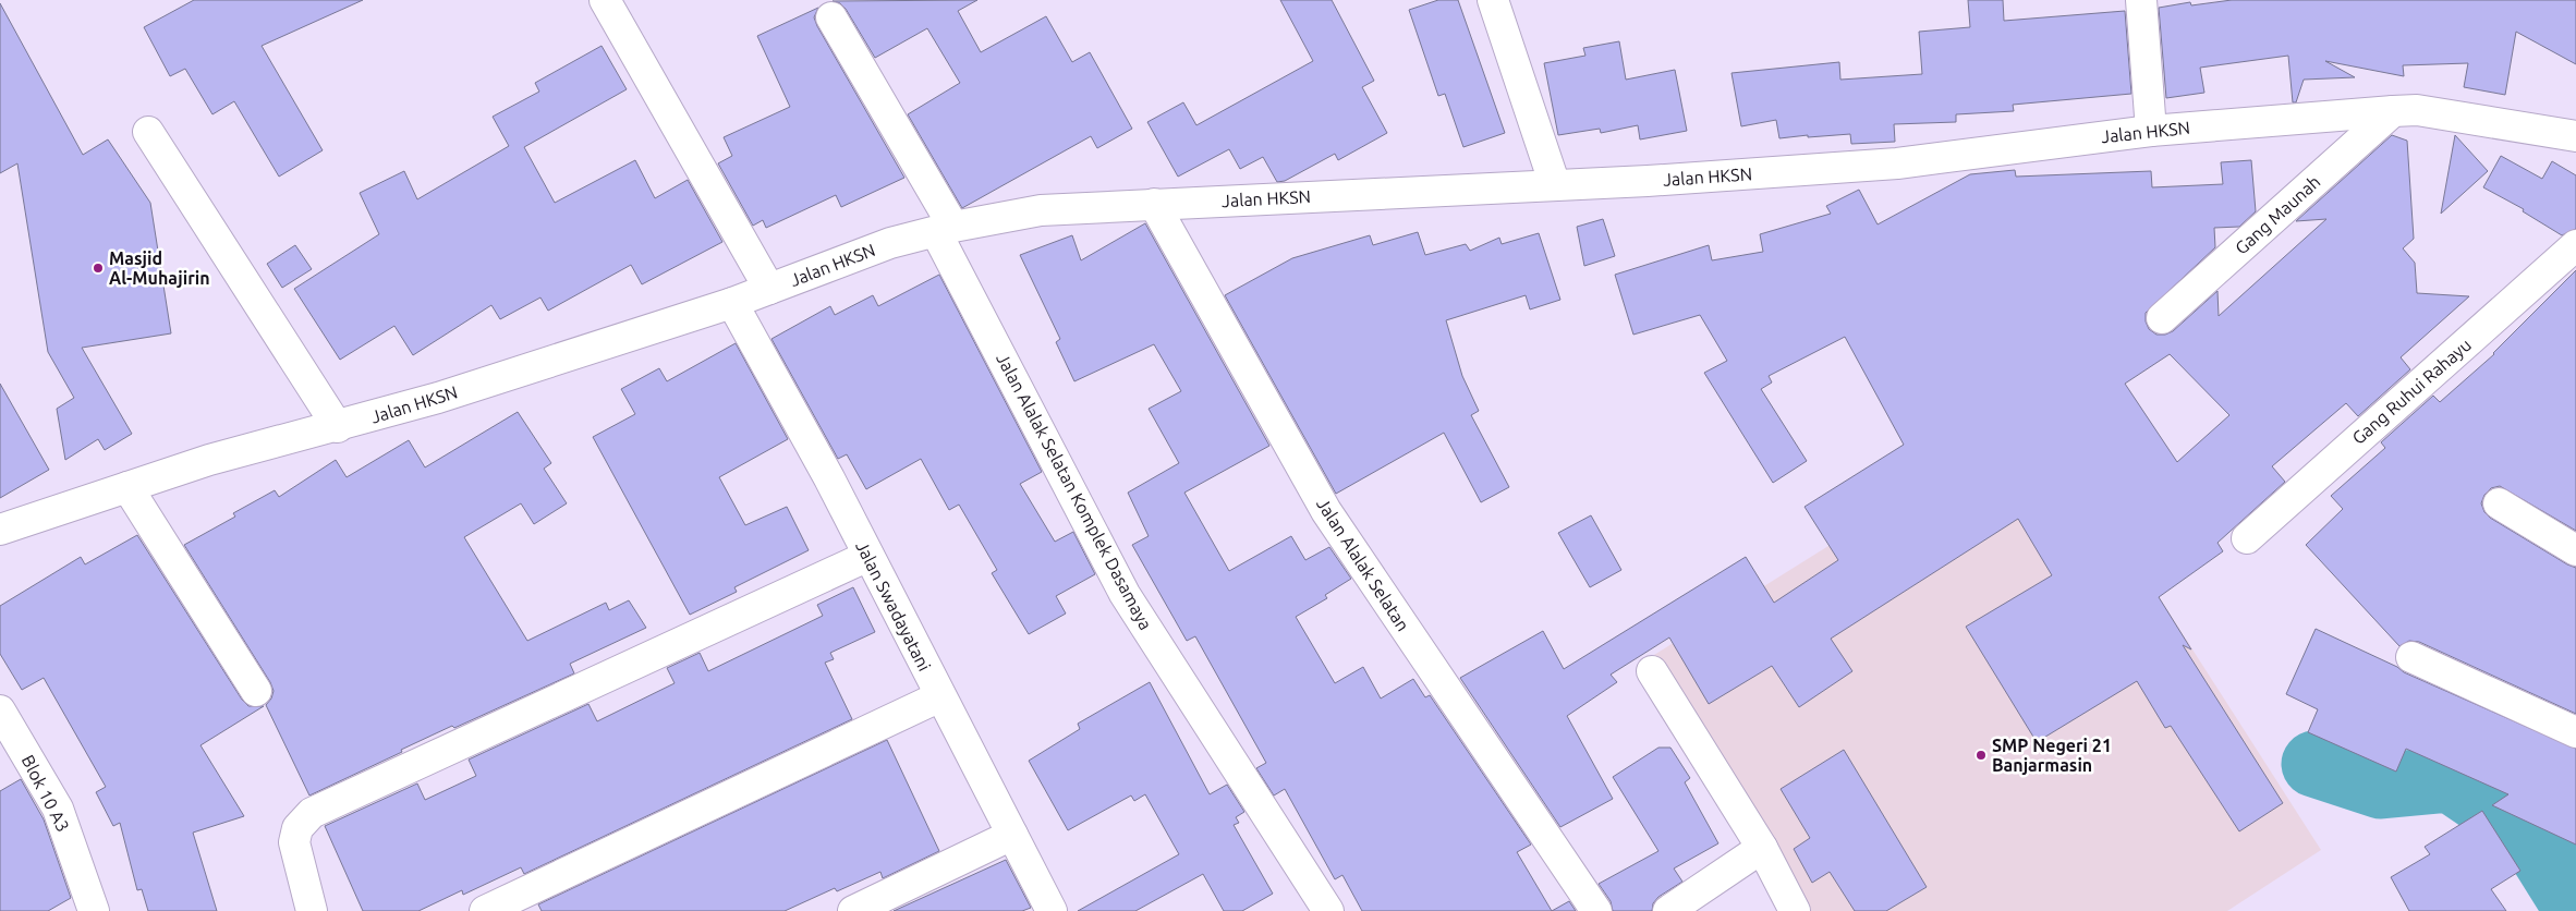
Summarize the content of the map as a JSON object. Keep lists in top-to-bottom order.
{
  "streets": {
    "street": [
      "Jalan HKSN",
      "Gang Maunah",
      "Gang Ruhui Rahayu",
      "Jalan Alalak Selatan Komplek Dasamaya",
      "Jalan Alalak Selatan",
      "Jalan Swadayatani",
      "Blok 10 A3"
    ]
  },
  "crossings": [
    ["Jalan HKSN", "Gang Maunah"],
    ["Jalan HKSN", "Jalan Alalak Selatan Komplek Dasamaya"],
    ["Jalan HKSN", "Jalan Alalak Selatan"],
    ["Jalan HKSN", "Jalan Swadayatani"]
  ],
  "places": ["Masjid Al-Muhajirin", "SMP Negeri 21 Banjarmasin"]
}
